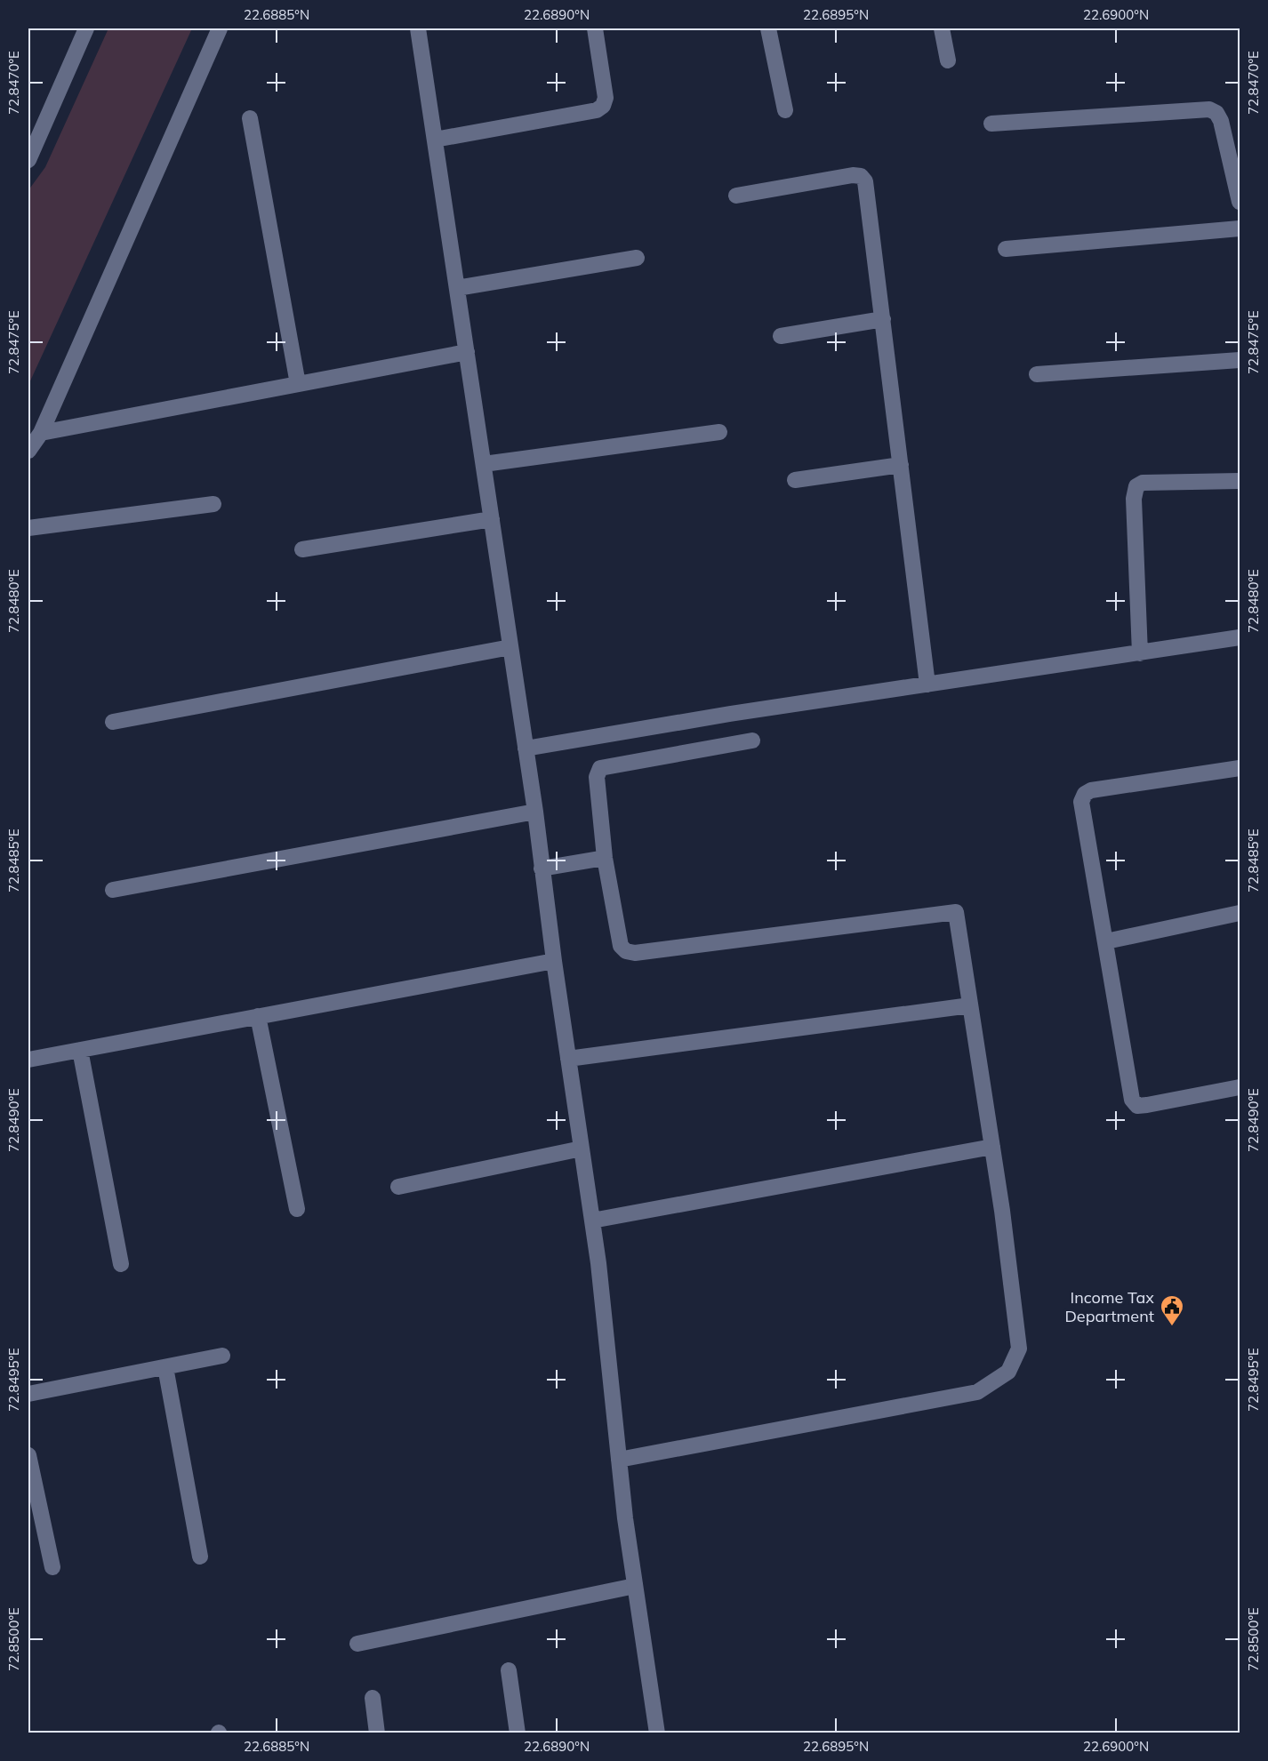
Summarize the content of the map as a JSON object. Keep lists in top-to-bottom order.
{
  "places": {
    "public building": ["Income Tax Department"]
  },
  "coordinates": [
    "22.6885°N",
    "22.6890°N",
    "22.6895°N",
    "22.6900°N",
    "72.8470°E",
    "72.8475°E",
    "72.8480°E",
    "72.8485°E",
    "72.8490°E",
    "72.8495°E",
    "72.8500°E"
  ]
}
